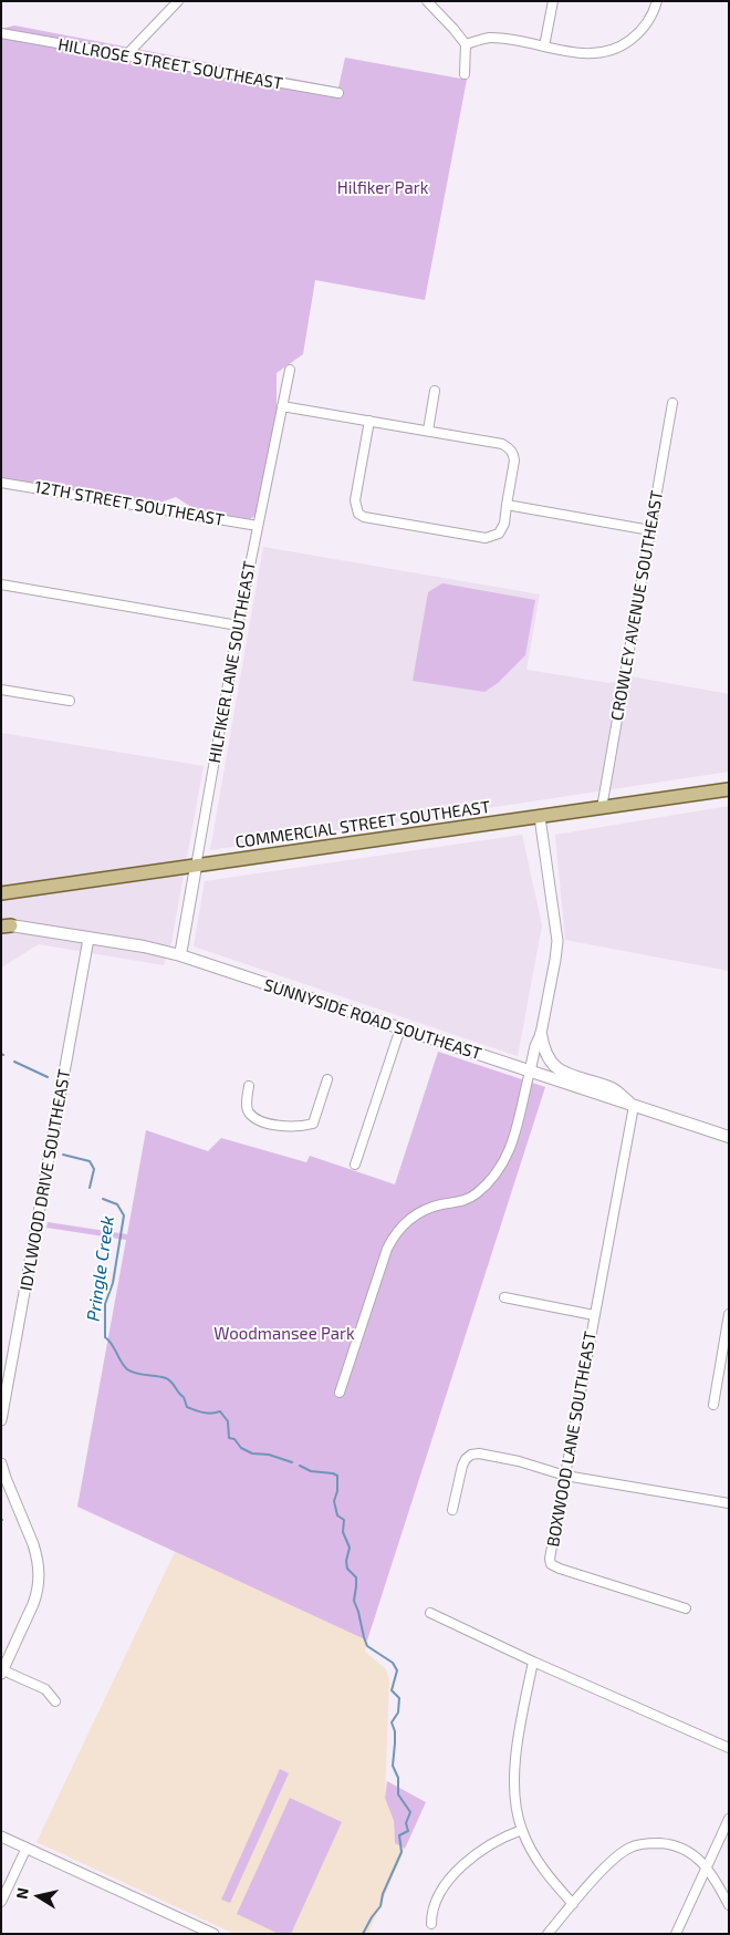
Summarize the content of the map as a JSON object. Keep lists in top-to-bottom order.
{
  "streets": {
    "main road": ["HILFIKER LANE SOUTHEAST", "COMMERCIAL STREET SOUTHEAST", "SUNNYSIDE ROAD SOUTHEAST"],
    "street": [
      "HILLROSE STREET SOUTHEAST",
      "12TH STREET SOUTHEAST",
      "CROWLEY AVENUE SOUTHEAST",
      "IDYLWOOD DRIVE SOUTHEAST",
      "BOXWOOD LANE SOUTHEAST"
    ]
  },
  "crossings": [
    ["12TH STREET SOUTHEAST", "HILFIKER LANE SOUTHEAST"],
    ["CROWLEY AVENUE SOUTHEAST", "COMMERCIAL STREET SOUTHEAST"],
    ["HILFIKER LANE SOUTHEAST", "COMMERCIAL STREET SOUTHEAST"],
    ["HILFIKER LANE SOUTHEAST", "SUNNYSIDE ROAD SOUTHEAST"],
    ["SUNNYSIDE ROAD SOUTHEAST", "IDYLWOOD DRIVE SOUTHEAST"],
    ["SUNNYSIDE ROAD SOUTHEAST", "BOXWOOD LANE SOUTHEAST"]
  ],
  "water": ["Pringle Creek"],
  "parks": ["Hilfiker Park", "Woodmansee Park"],
  "north": "left"
}
